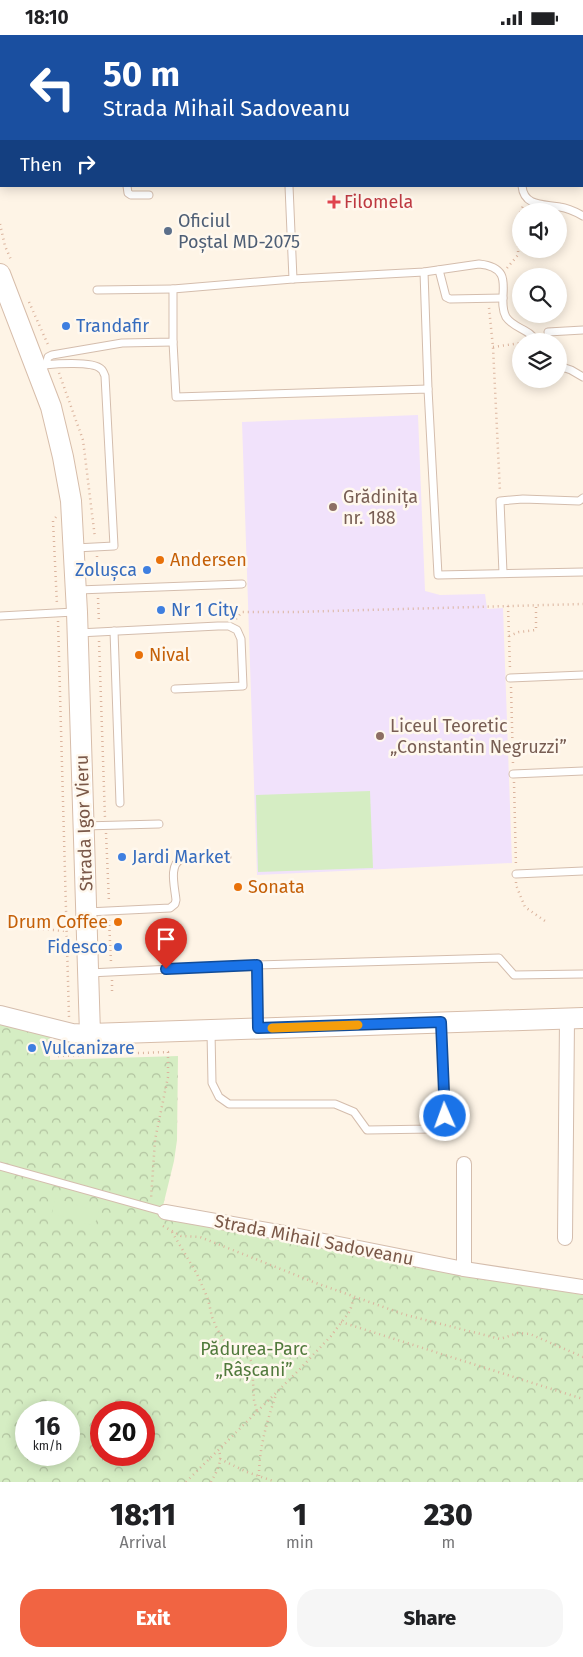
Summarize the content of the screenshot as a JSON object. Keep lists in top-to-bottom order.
{
  "streets": {
    "main road": ["Strada Igor Vieru"],
    "street": ["Strada Mihail Sadoveanu"]
  },
  "parks": ["Pădurea-Parc „Râșcani”"],
  "places": {
    "health": ["Filomela"],
    "other": [
      "Oficiul Poștal MD-2075",
      "Trandafir",
      "Grădinița nr. 188",
      "Andersen",
      "Zolușca",
      "Nr 1 City",
      "Nival",
      "Liceul Teoretic „Constantin Negruzzi”",
      "Jardi Market",
      "Sonata",
      "Drum Coffee",
      "Fidesco",
      "Vulcanizare"
    ]
  },
  "page": {
    "status": "18:10",
    "turn": ["50 m", "Strada Mihail Sadoveanu"],
    "then": "Then",
    "speed": "16 km/h",
    "limit": "20",
    "eta": [
      "18:11",
      "Arrival",
      "1",
      "min",
      "230",
      "m"
    ],
    "buttons": ["Exit", "Share"]
  }
}
